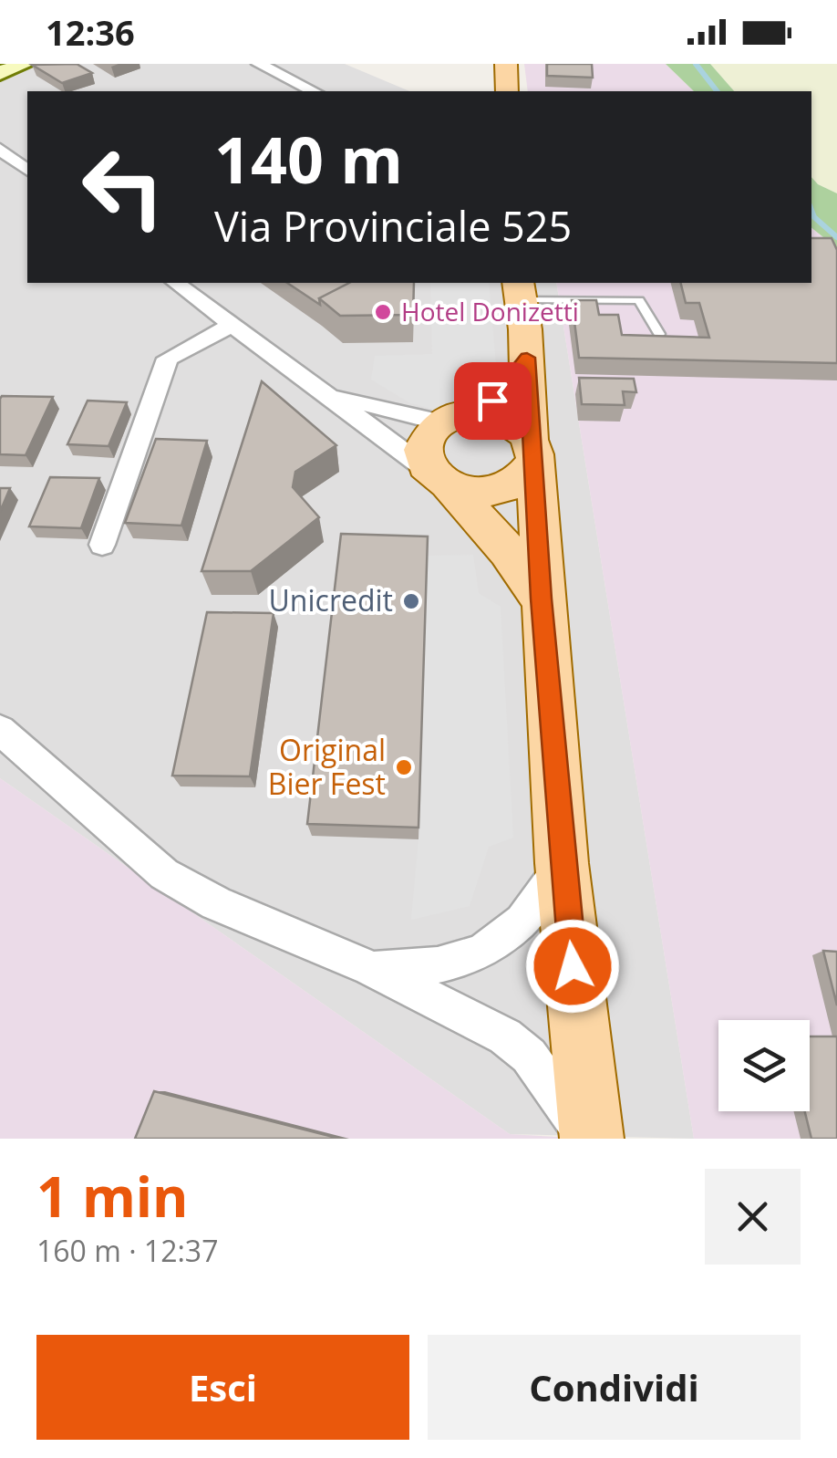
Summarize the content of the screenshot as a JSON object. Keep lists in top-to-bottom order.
{
  "places": ["Hotel Donizetti", "Unicredit", "Original Bier Fest"],
  "page": {
    "status": "12:36",
    "turn": ["140 m", "Via Provinciale 525"],
    "heading": ["1 min", "160 m · 12:37"],
    "buttons": ["Esci", "Condividi"]
  }
}
